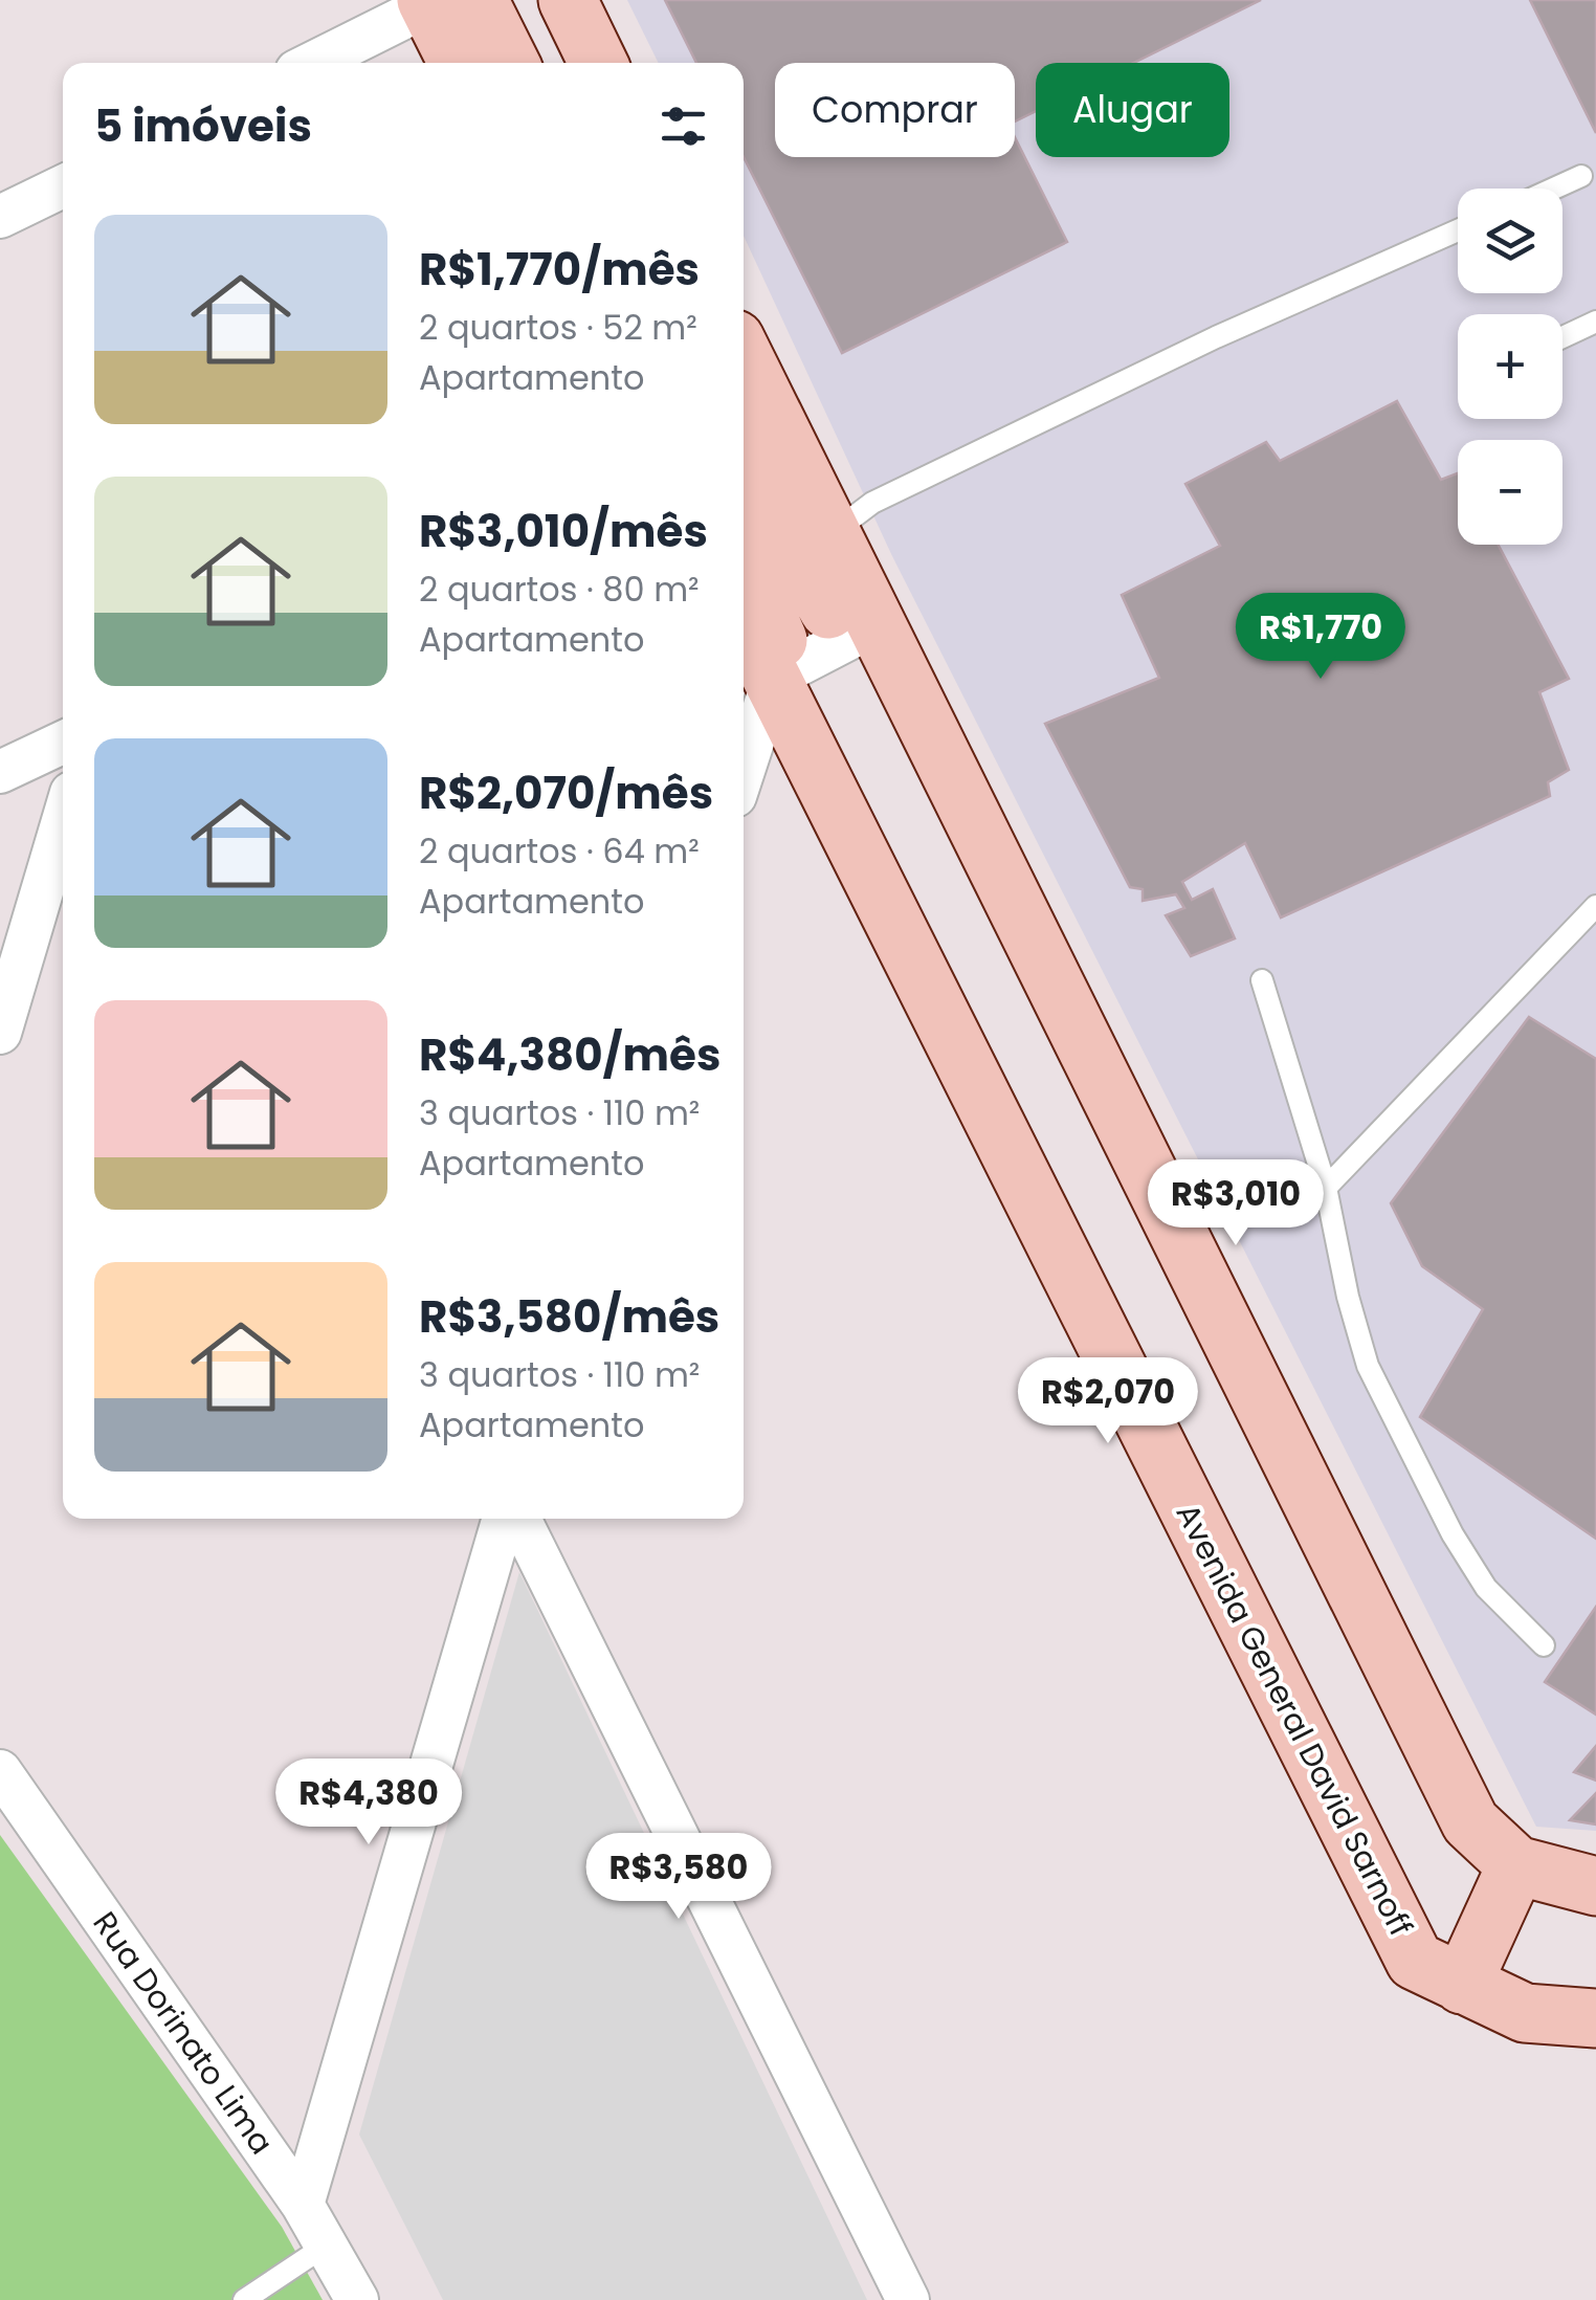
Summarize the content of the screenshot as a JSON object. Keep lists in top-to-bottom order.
{
  "streets": {
    "street": ["Avenida General David Sarnoff", "Rua Dorinato Lima"]
  },
  "page": {
    "chip": ["Comprar", "Alugar"],
    "heading": "5 imóveis",
    "map_buttons": ["+", "−"],
    "list": [
      {
        "name": "R$1,770/mês",
        "note": "2 quartos · 52 m² · Apartamento"
      },
      {
        "name": "R$3,010/mês",
        "note": "2 quartos · 80 m² · Apartamento"
      },
      {
        "name": "R$2,070/mês",
        "note": "2 quartos · 64 m² · Apartamento"
      },
      {
        "name": "R$4,380/mês",
        "note": "3 quartos · 110 m² · Apartamento"
      },
      {
        "name": "R$3,580/mês",
        "note": "3 quartos · 110 m² · Apartamento"
      }
    ],
    "price": [
      "R$1,770",
      "R$3,010",
      "R$2,070",
      "R$4,380",
      "R$3,580"
    ]
  }
}
